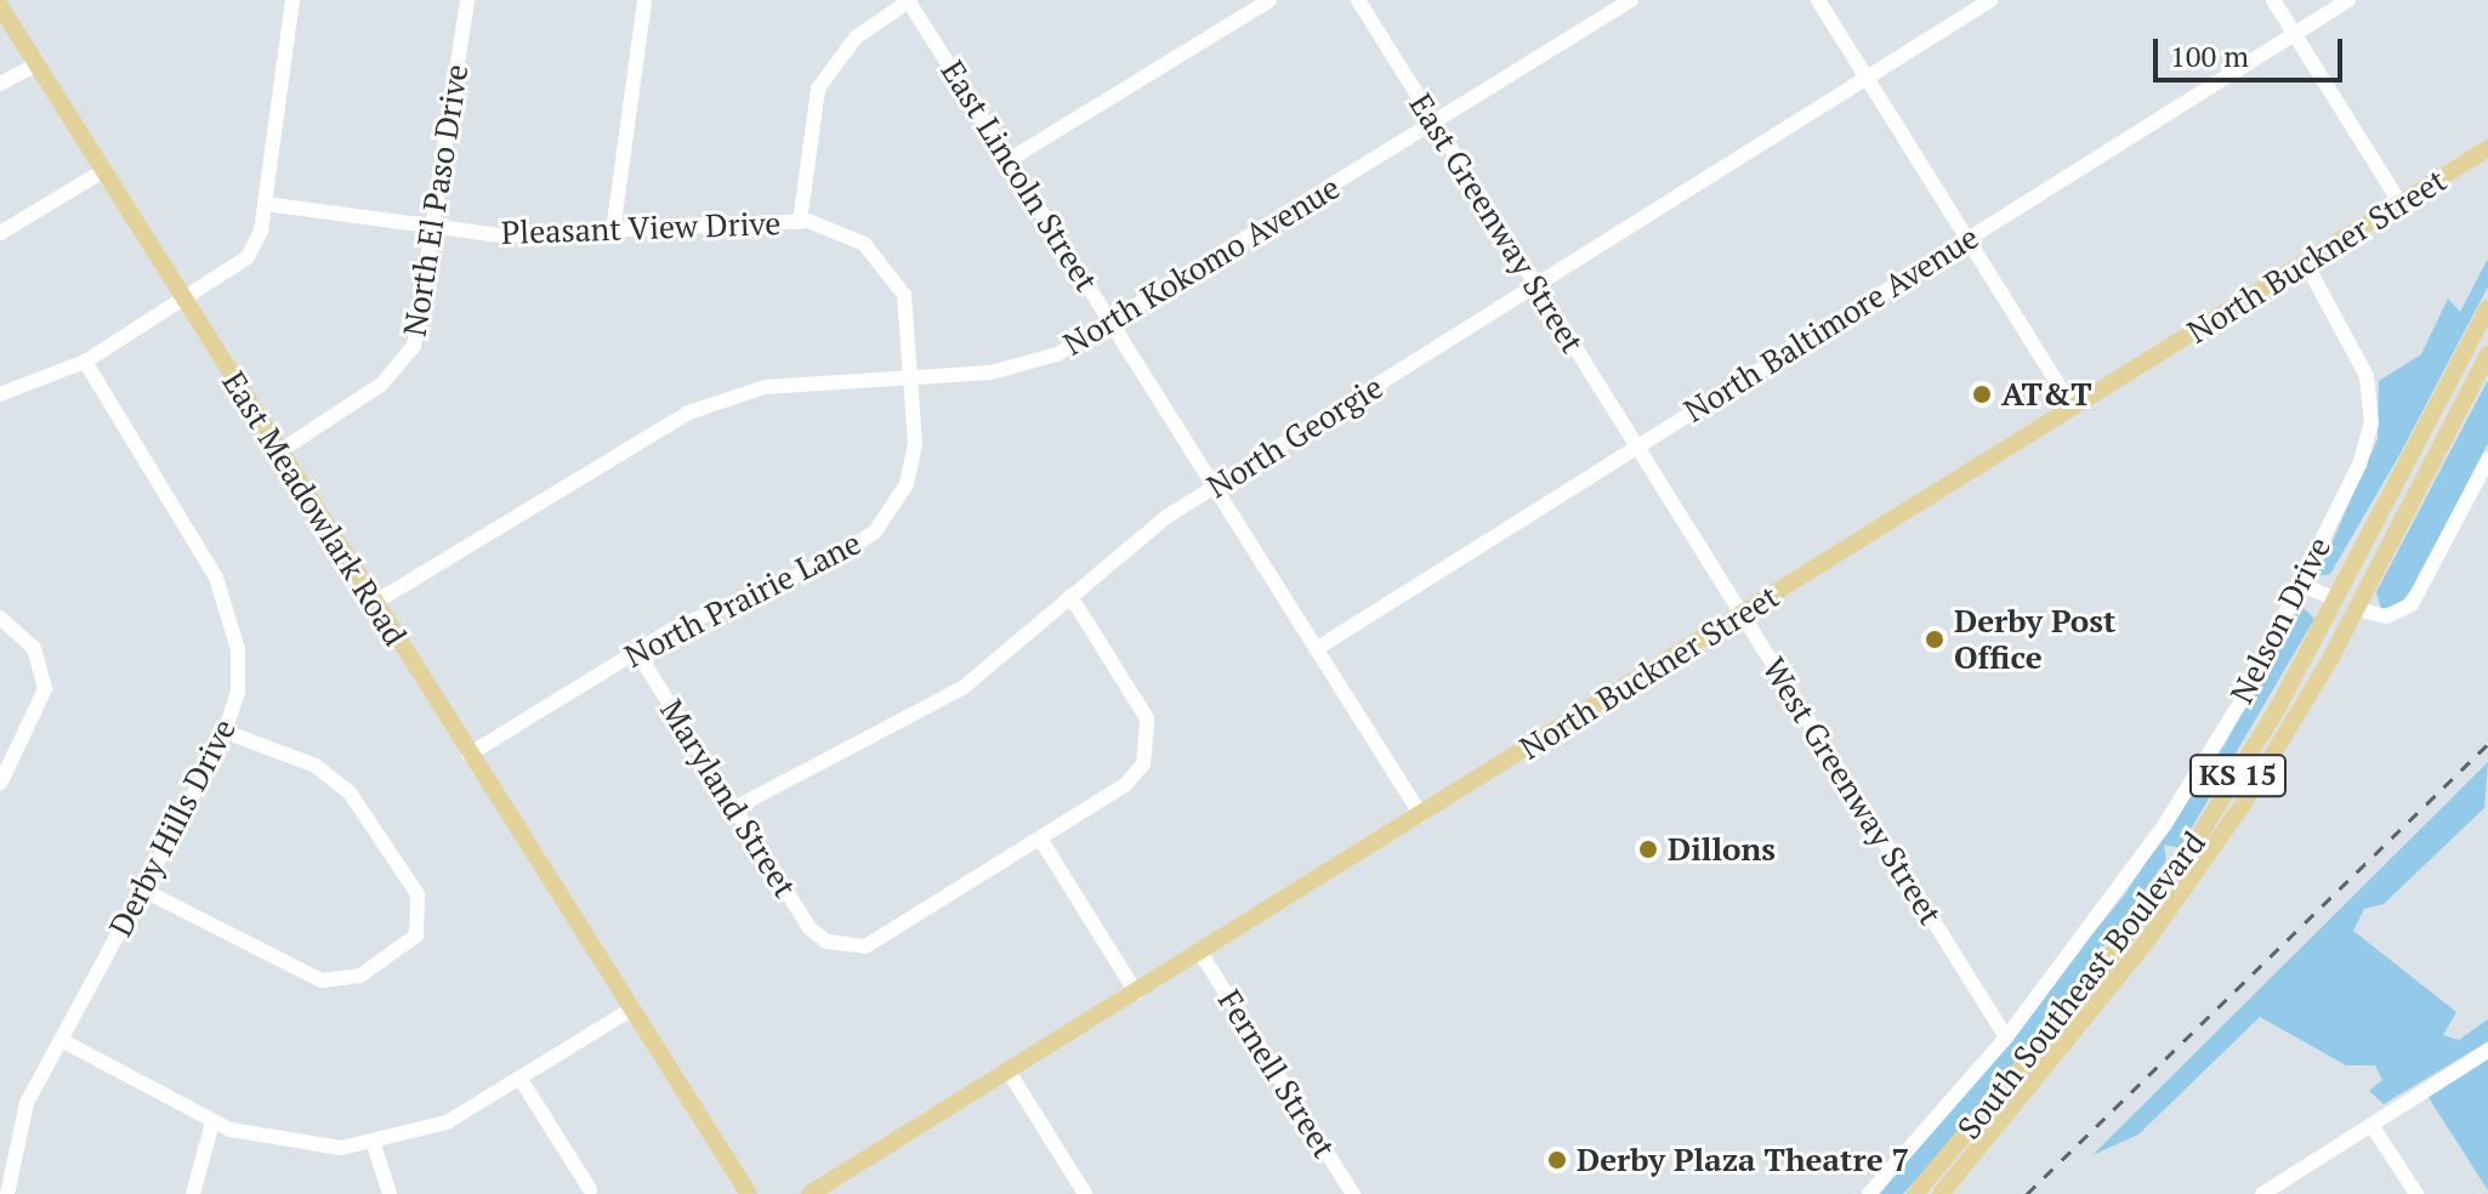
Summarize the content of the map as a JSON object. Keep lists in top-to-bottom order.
{
  "streets": {
    "main road": [
      "North Buckner Street",
      "East Meadowlark Road",
      "KS 15",
      "South Southeast Boulevard"
    ],
    "street": [
      "East Lincoln Street",
      "North El Paso Drive",
      "East Greenway Street",
      "Pleasant View Drive",
      "North Kokomo Avenue",
      "North Baltimore Avenue",
      "North Georgie",
      "North Prairie Lane",
      "Nelson Drive",
      "West Greenway Street",
      "Maryland Street",
      "Derby Hills Drive",
      "Fernell Street"
    ]
  },
  "crossings": [
    ["East Lincoln Street", "North Buckner Street"],
    ["East Lincoln Street", "North Kokomo Avenue"],
    ["East Lincoln Street", "North Baltimore Avenue"],
    ["East Lincoln Street", "North Georgie"],
    ["North El Paso Drive", "Pleasant View Drive"],
    ["North El Paso Drive", "East Meadowlark Road"],
    ["East Greenway Street", "North Kokomo Avenue"],
    ["East Greenway Street", "North Baltimore Avenue"],
    ["East Greenway Street", "North Georgie"],
    ["East Greenway Street", "West Greenway Street"],
    ["Pleasant View Drive", "North Kokomo Avenue"],
    ["Pleasant View Drive", "North Prairie Lane"],
    ["North Buckner Street", "Nelson Drive"],
    ["North Buckner Street", "West Greenway Street"],
    ["North Buckner Street", "Fernell Street"],
    ["North Kokomo Avenue", "East Meadowlark Road"],
    ["North Kokomo Avenue", "North Prairie Lane"],
    ["North Baltimore Avenue", "West Greenway Street"],
    ["North Georgie", "Maryland Street"],
    ["East Meadowlark Road", "North Prairie Lane"],
    ["North Prairie Lane", "Maryland Street"],
    ["Nelson Drive", "West Greenway Street"]
  ],
  "places": [
    "AT&T",
    "Derby Post Office",
    "Dillons",
    "Derby Plaza Theatre 7"
  ],
  "scale_bar": "100 m"
}
